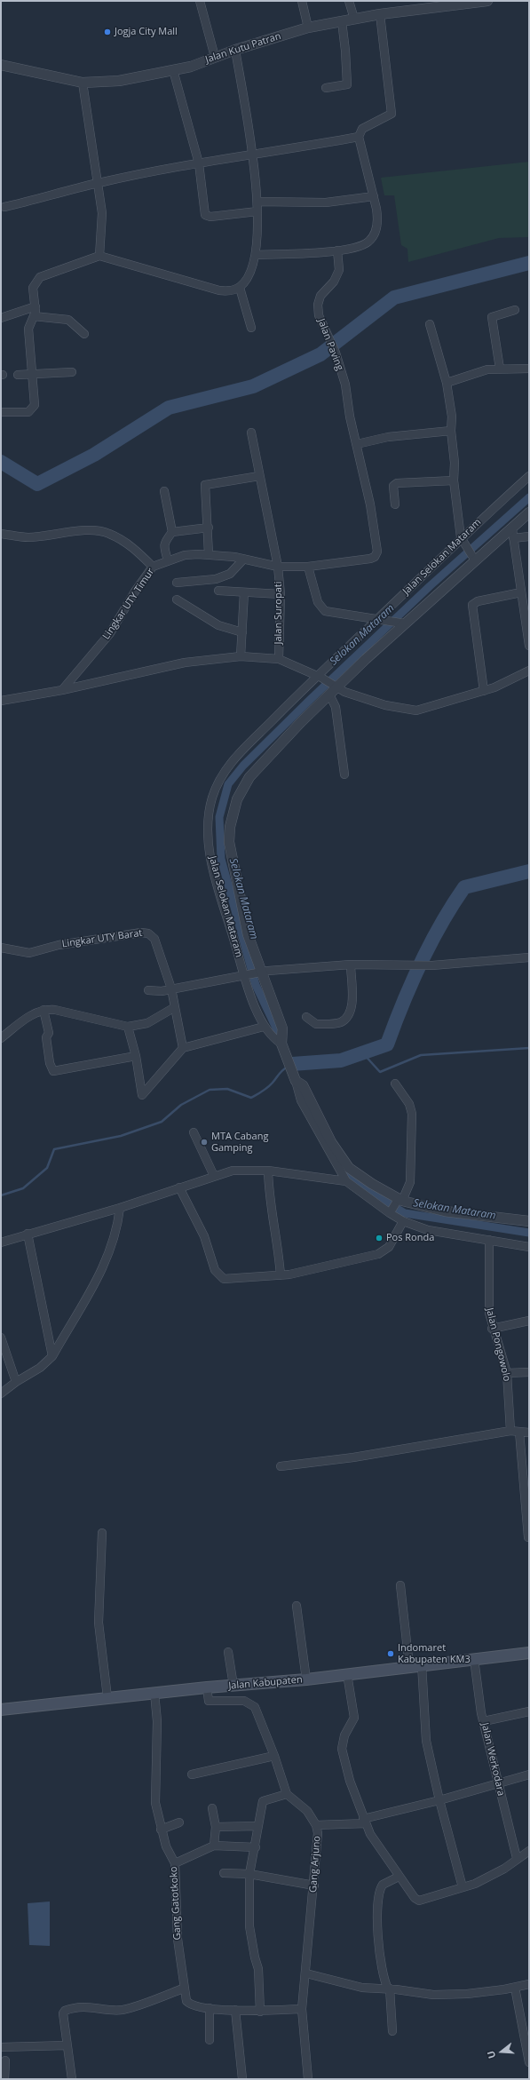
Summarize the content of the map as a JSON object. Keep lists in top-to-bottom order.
{
  "streets": {
    "main road": ["Jalan Kabupaten"],
    "street": [
      "Jalan Kutu Patran",
      "Jalan Paving",
      "Jalan Selokan Mataram",
      "Lingkar UTY Timur",
      "Jalan Suropati",
      "Lingkar UTY Barat",
      "Jalan Pongowolo",
      "Jalan Werkodara",
      "Gang Arjuno",
      "Gang Gatotkoko"
    ]
  },
  "crossings": [
    ["Jalan Paving", "Lingkar UTY Timur"],
    ["Lingkar UTY Timur", "Jalan Suropati"],
    ["Jalan Kabupaten", "Jalan Werkodara"],
    ["Jalan Kabupaten", "Gang Gatotkoko"]
  ],
  "water": ["Selokan Mataram"],
  "places": [
    "Jogja City Mall",
    "MTA Cabang Gamping",
    "Pos Ronda",
    "Indomaret Kabupaten KM3"
  ],
  "north": "left"
}
